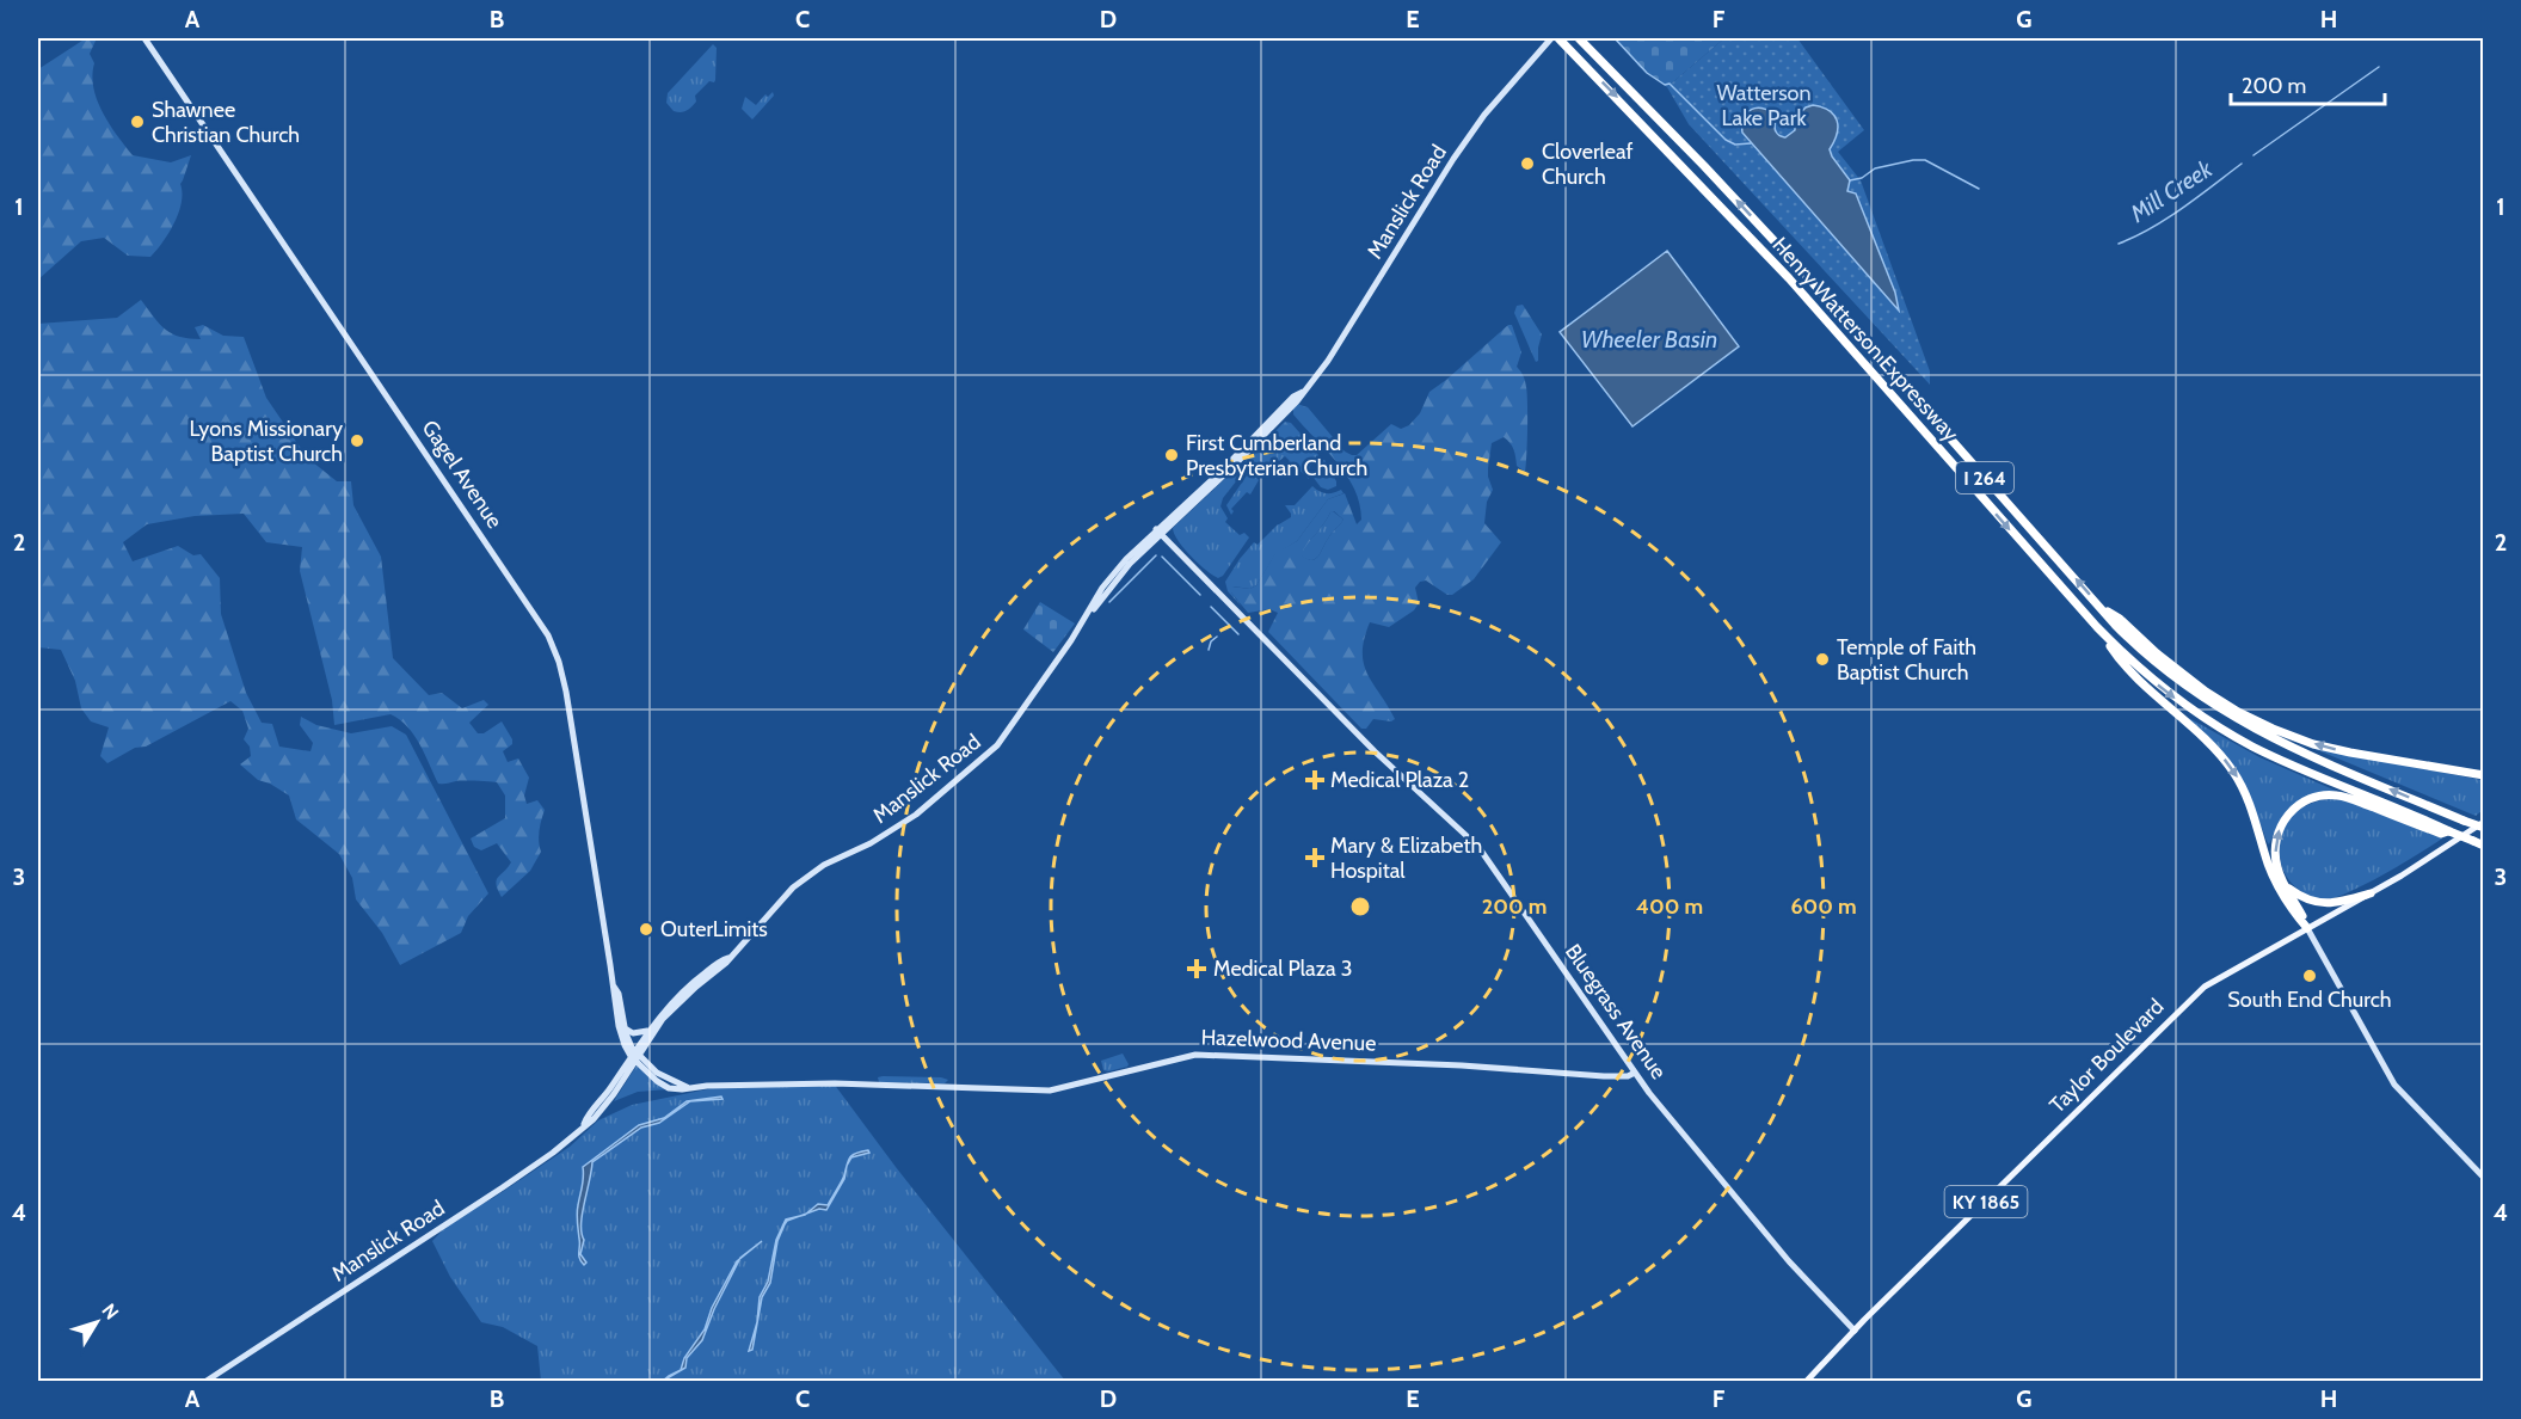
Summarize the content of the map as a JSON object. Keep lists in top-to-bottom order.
{
  "streets": {
    "highway": ["Henry Watterson Expressway", "I 264"],
    "main road": ["Taylor Boulevard", "KY 1865"],
    "street": [
      "Manslick Road",
      "Gagel Avenue",
      "Bluegrass Avenue",
      "Hazelwood Avenue"
    ]
  },
  "crossings": [
    ["Manslick Road", "Gagel Avenue"],
    ["Manslick Road", "Bluegrass Avenue"],
    ["Manslick Road", "Hazelwood Avenue"],
    ["Gagel Avenue", "Hazelwood Avenue"],
    ["Bluegrass Avenue", "Hazelwood Avenue"],
    ["Bluegrass Avenue", "Taylor Boulevard"]
  ],
  "water": ["Mill Creek", "Wheeler Basin"],
  "parks": ["Watterson Lake Park"],
  "places": {
    "other": [
      "Shawnee Christian Church",
      "Cloverleaf Church",
      "Lyons Missionary Baptist Church",
      "First Cumberland Presbyterian Church",
      "Temple of Faith Baptist Church",
      "OuterLimits",
      "South End Church"
    ],
    "health": ["Medical Plaza 2", "Mary & Elizabeth Hospital", "Medical Plaza 3"]
  },
  "scale_bar": "200 m",
  "north": "top right",
  "grid": {
    "columns": [
      "A",
      "B",
      "C",
      "D",
      "E",
      "F",
      "G",
      "H"
    ],
    "rows": [
      "1",
      "2",
      "3",
      "4"
    ]
  },
  "rings": ["200 m", "400 m", "600 m"]
}
